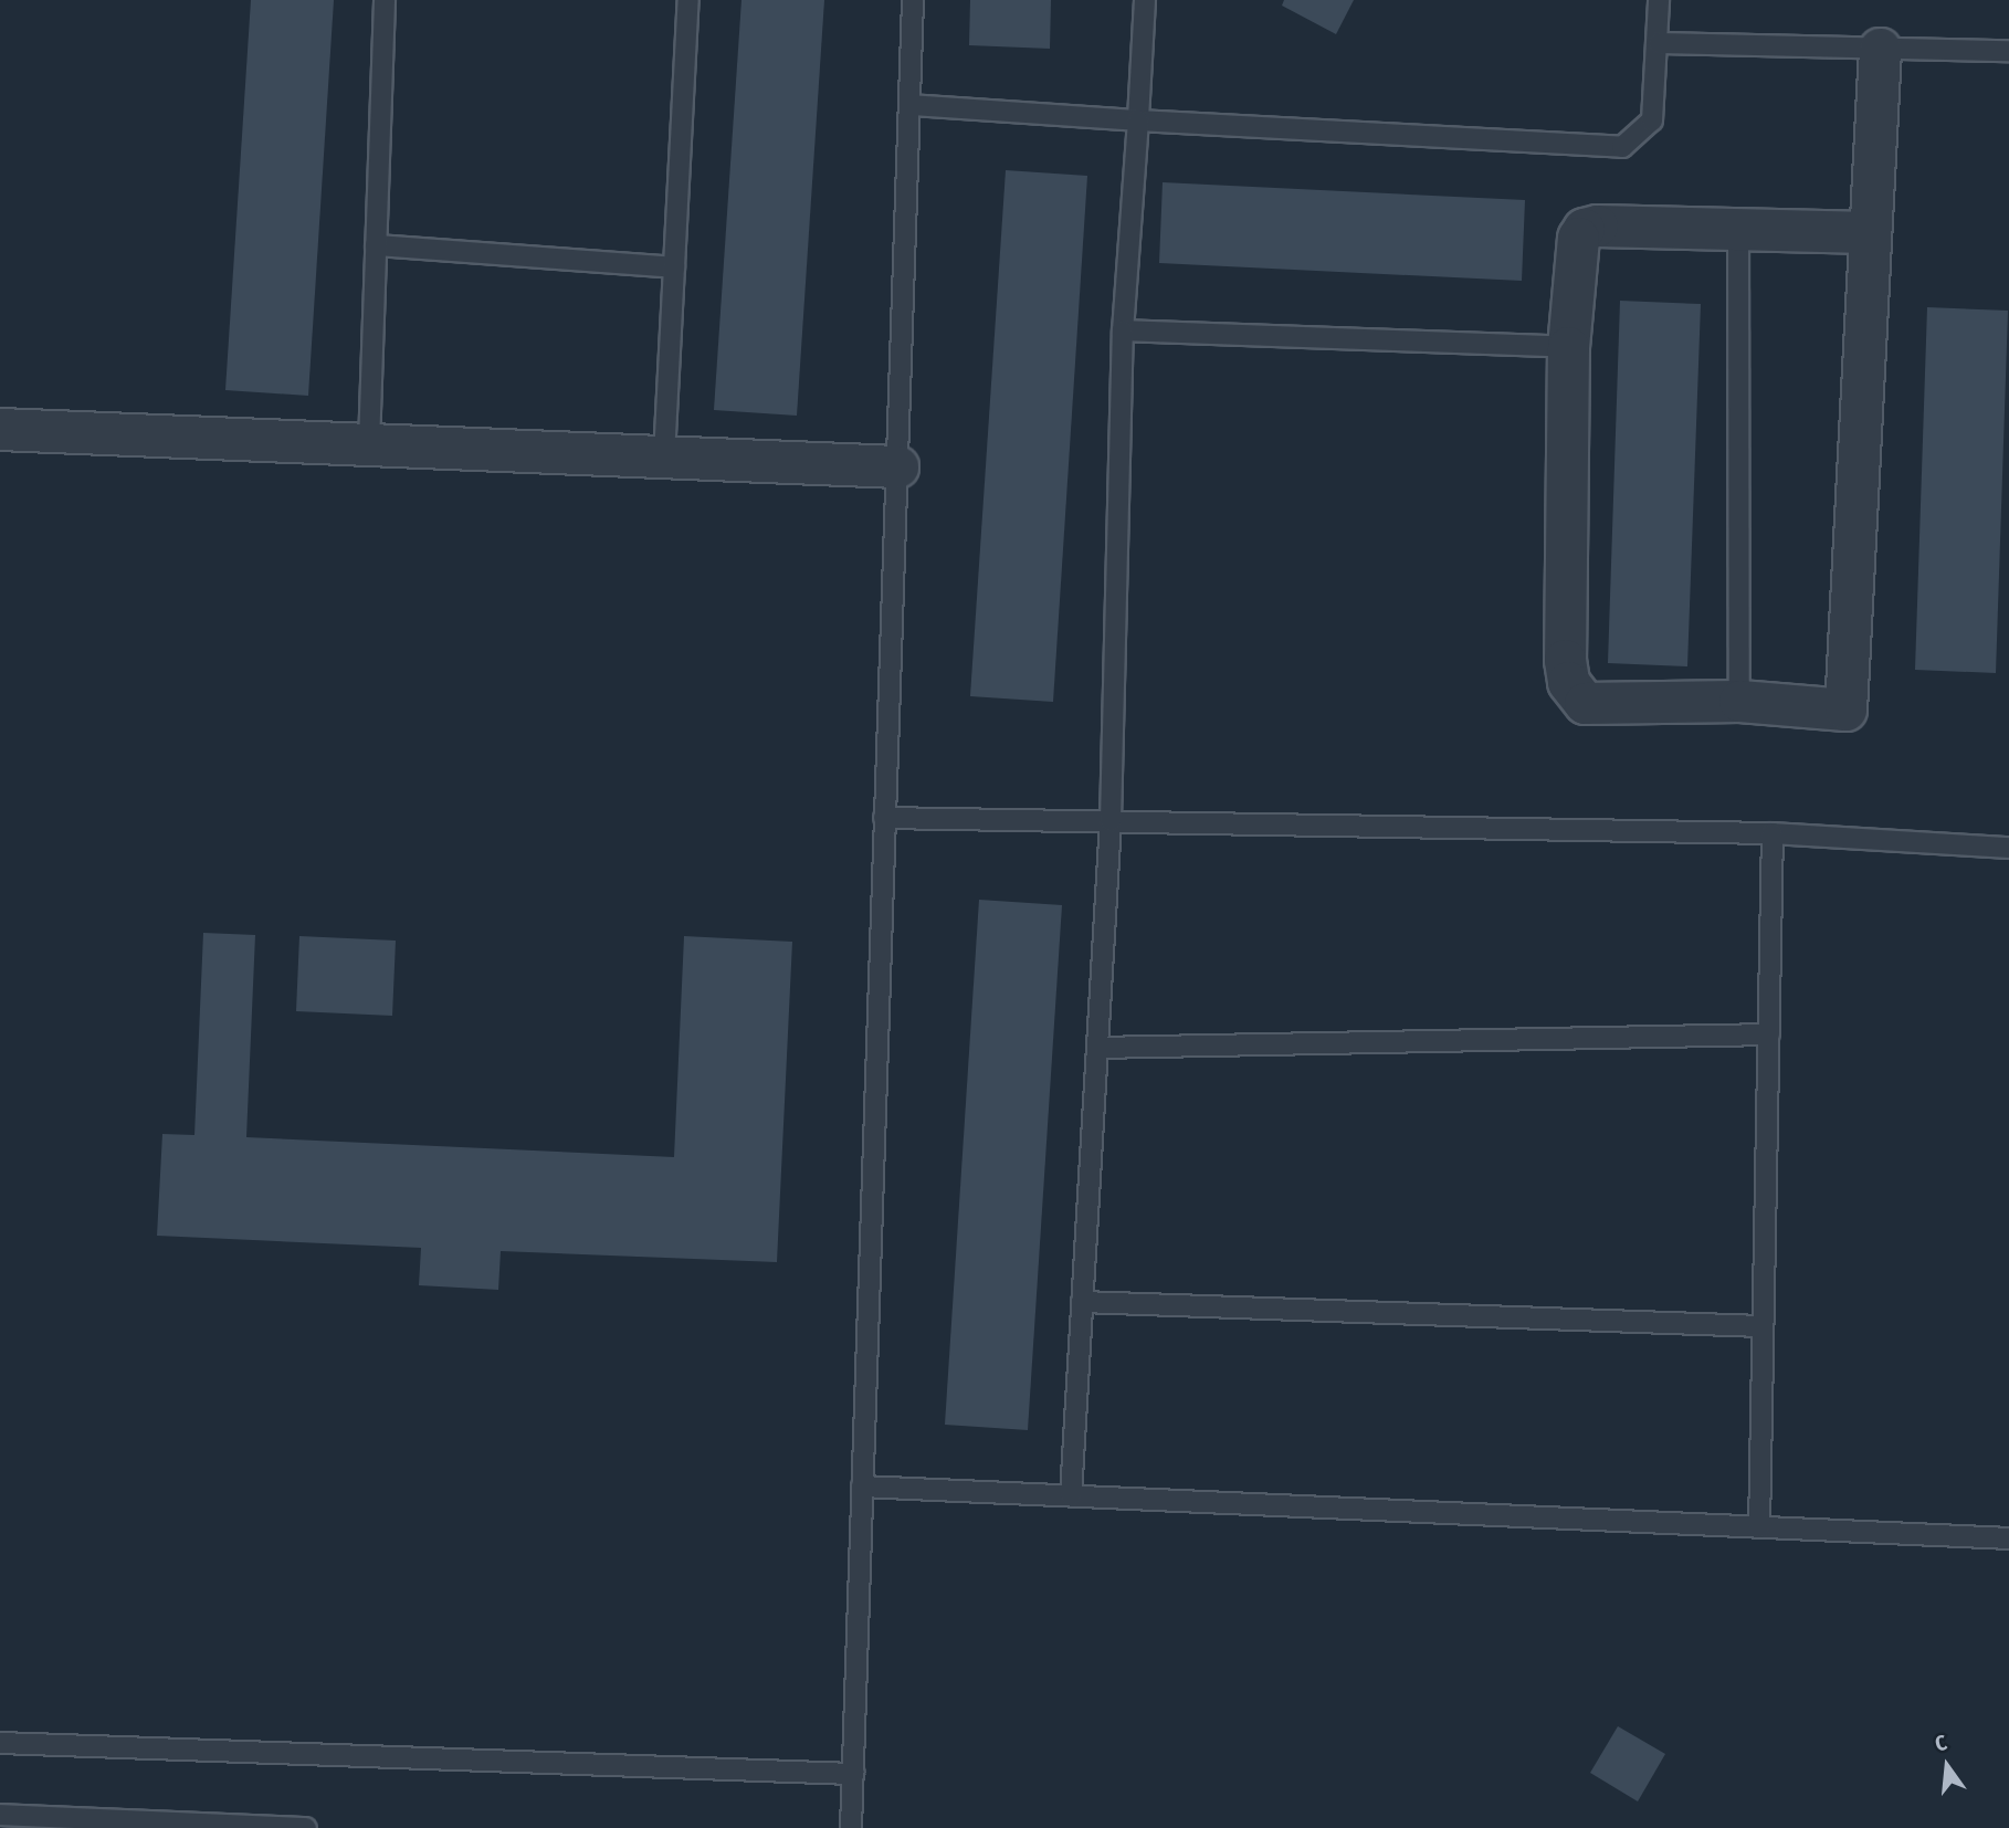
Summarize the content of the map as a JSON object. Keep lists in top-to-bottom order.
{
  "north": "top"
}
